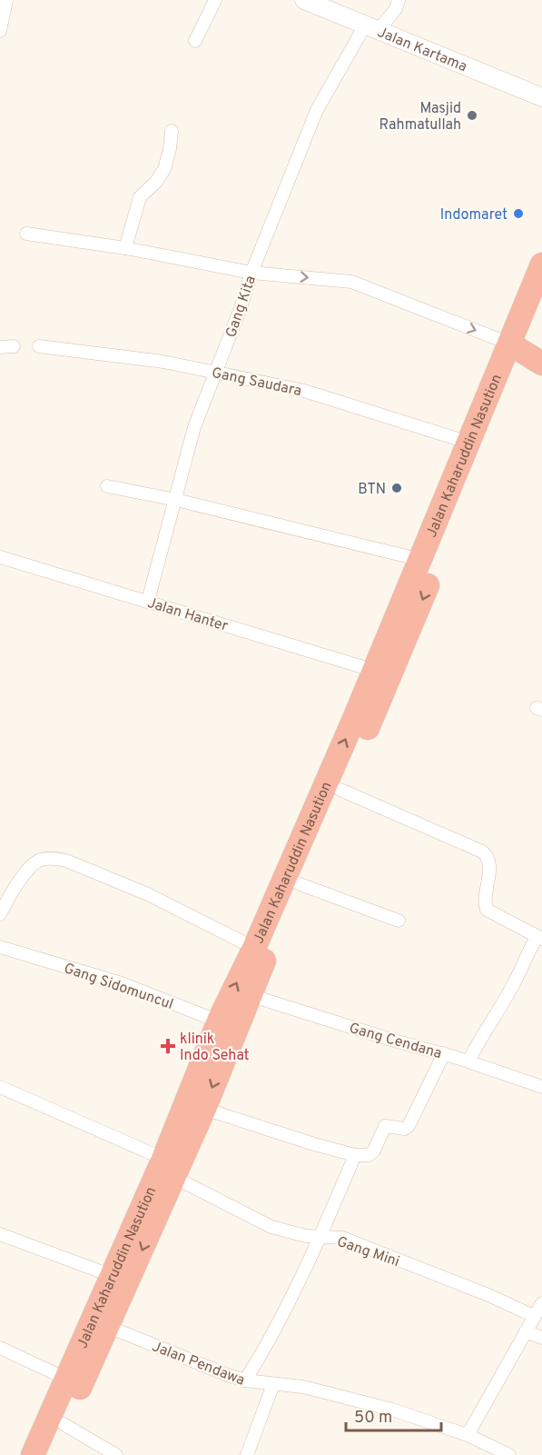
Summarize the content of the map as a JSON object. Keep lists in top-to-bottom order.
{
  "streets": {
    "highway": ["Jalan Kaharuddin Nasution"],
    "main road": ["Jalan Kartama"],
    "street": [
      "Gang Kita",
      "Gang Saudara",
      "Jalan Hanter",
      "Gang Sidomuncul",
      "Gang Cendana",
      "Gang Mini",
      "Jalan Pendawa"
    ]
  },
  "crossings": [
    ["Jalan Kartama", "Gang Kita"],
    ["Gang Kita", "Gang Saudara"],
    ["Gang Kita", "Jalan Hanter"],
    ["Gang Saudara", "Jalan Kaharuddin Nasution"],
    ["Jalan Kaharuddin Nasution", "Jalan Hanter"],
    ["Jalan Kaharuddin Nasution", "Gang Sidomuncul"],
    ["Jalan Kaharuddin Nasution", "Gang Cendana"],
    ["Jalan Kaharuddin Nasution", "Gang Mini"],
    ["Jalan Kaharuddin Nasution", "Jalan Pendawa"]
  ],
  "places": {
    "other": ["Masjid Rahmatullah", "Indomaret", "BTN"],
    "health": ["klinik Indo Sehat"]
  },
  "scale_bar": "50 m"
}
